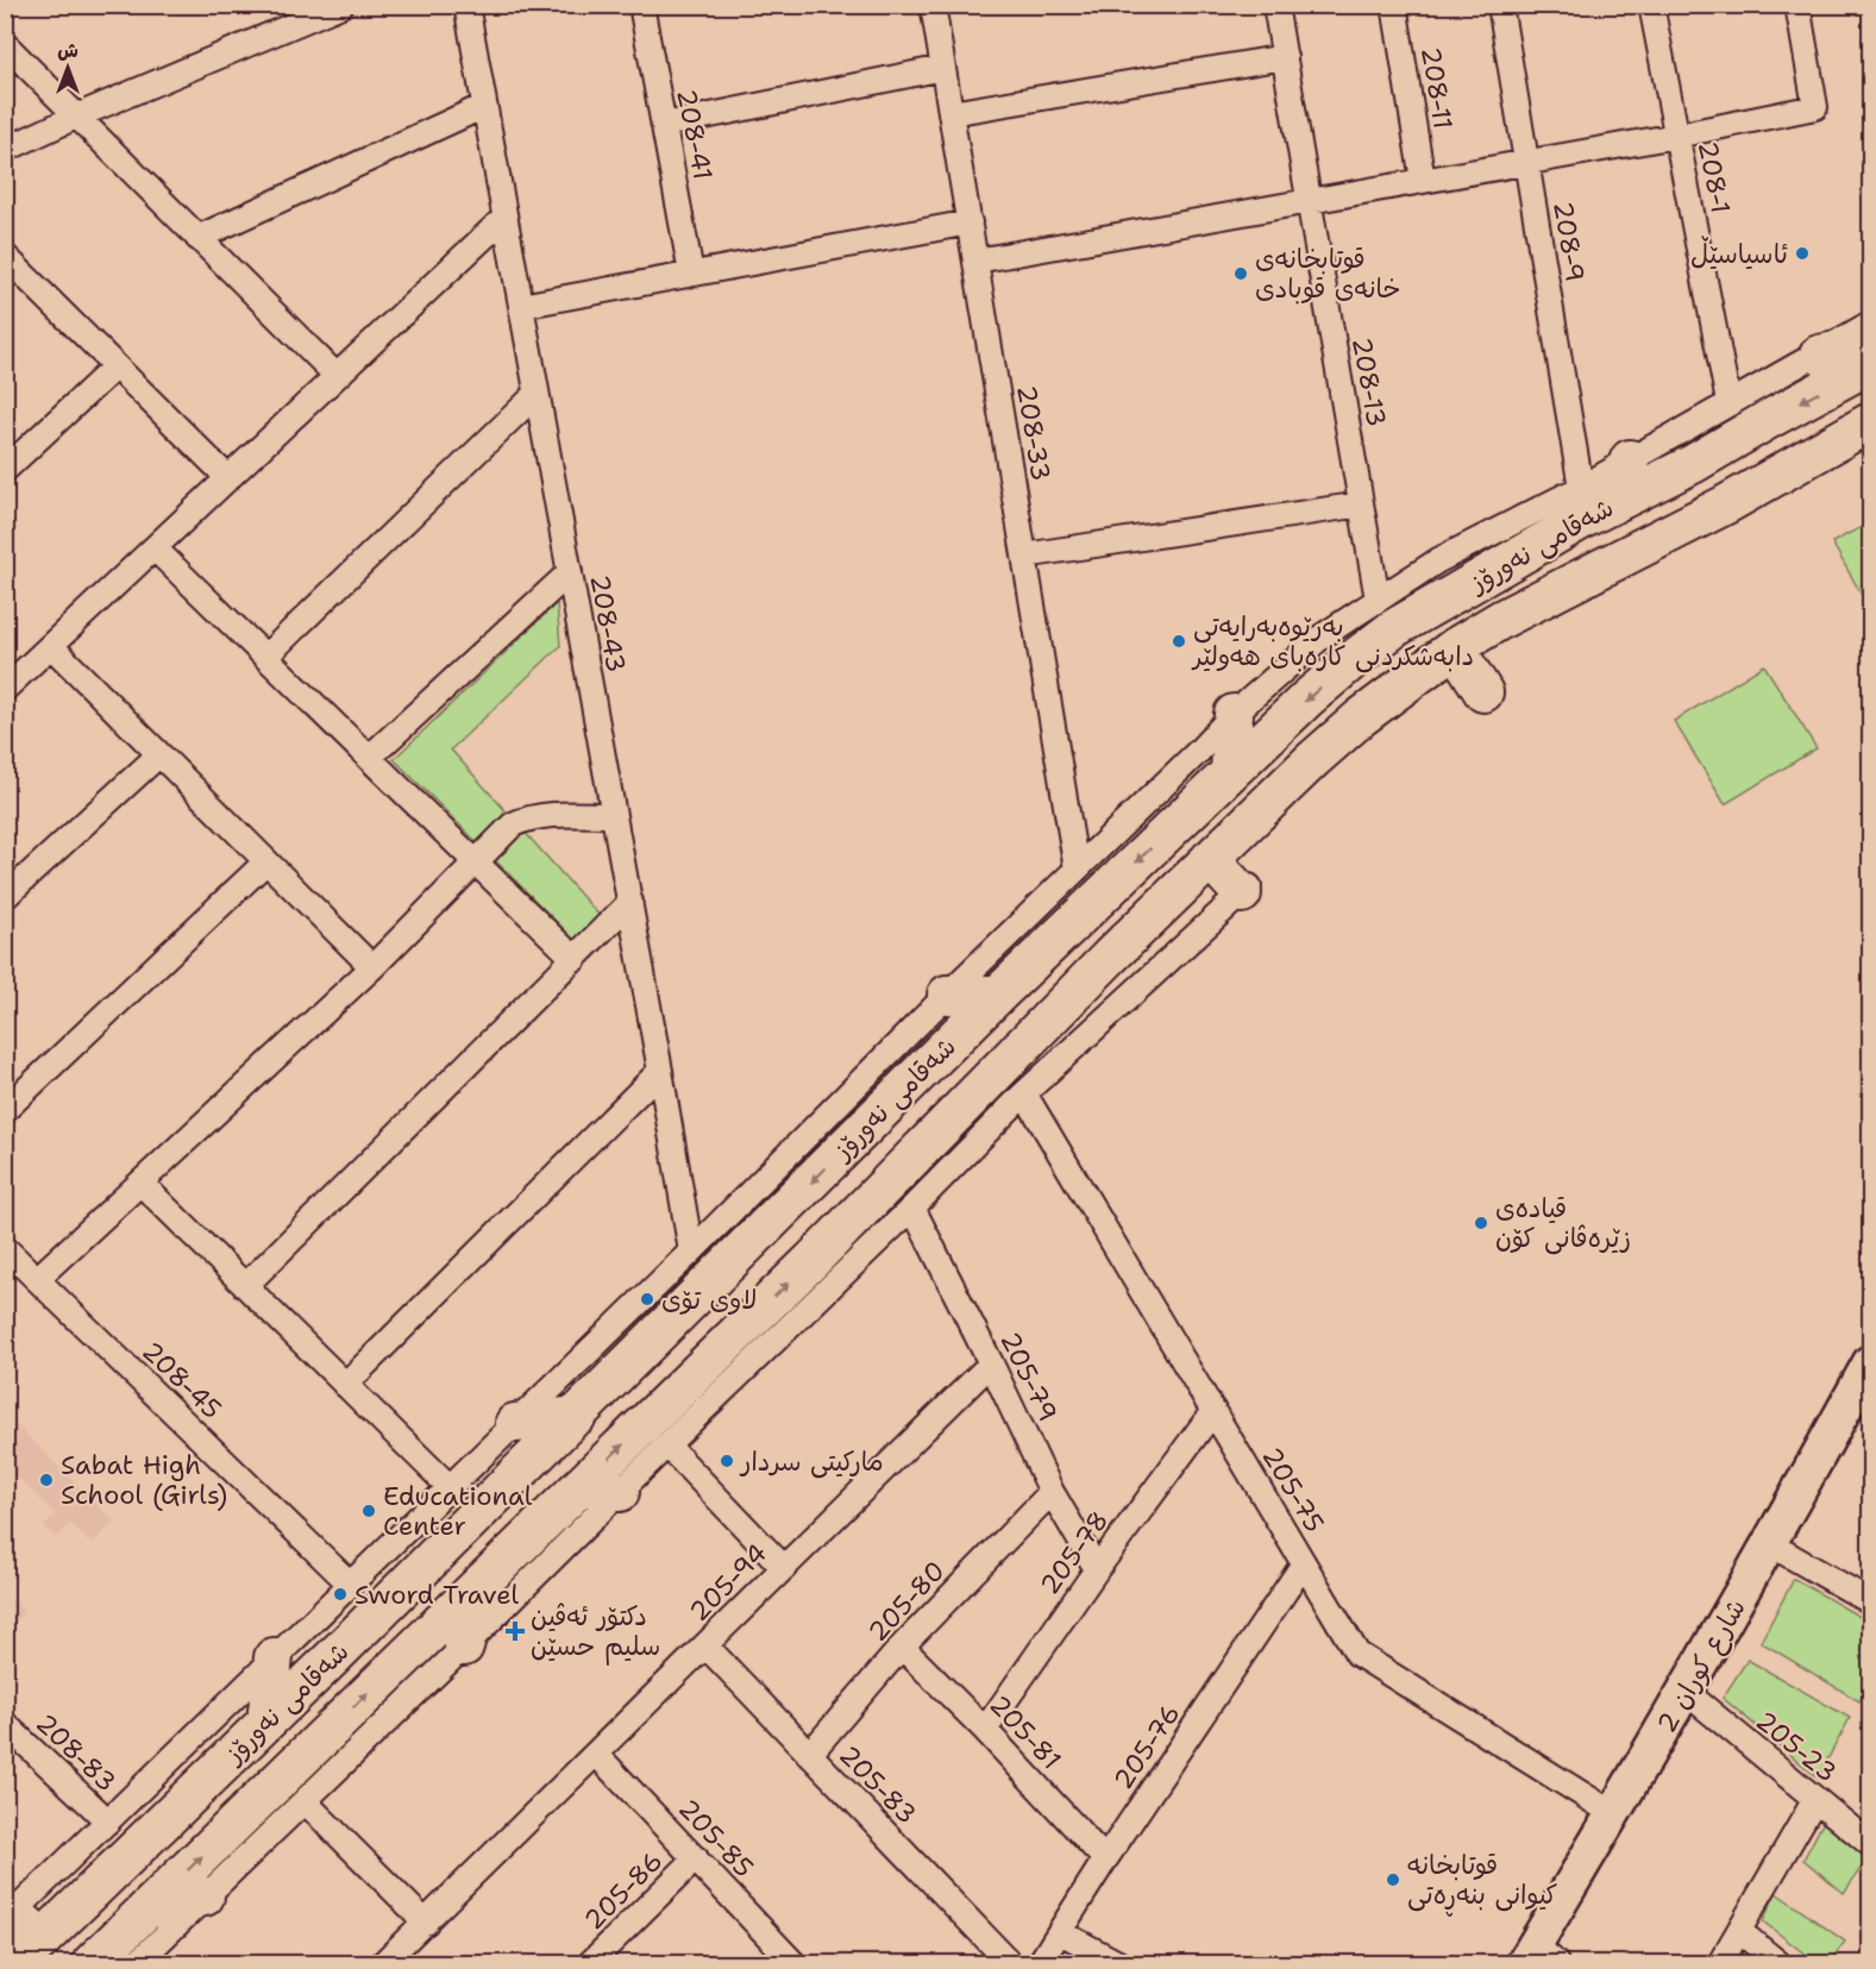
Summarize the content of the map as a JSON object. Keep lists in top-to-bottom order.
{
  "streets": {
    "main road": ["شەقامی نەورۆز"],
    "street": [
      "208-11",
      "208-41",
      "208-1",
      "208-9",
      "208-13",
      "208-33",
      "208-43",
      "205-79",
      "208-45",
      "205-75",
      "205-78",
      "205-94",
      "205-80",
      "شارع كوران 2",
      "205-81",
      "205-76",
      "205-23",
      "208-83",
      "205-83",
      "205-85",
      "205-86"
    ]
  },
  "crossings": [
    ["208-9", "شەقامی نەورۆز"],
    ["205-79", "205-78"],
    ["205-79", "205-94"],
    ["205-79", "205-80"],
    ["205-75", "205-78"],
    ["205-75", "شارع كوران 2"],
    ["205-75", "205-76"],
    ["205-78", "205-81"],
    ["205-94", "205-83"],
    ["205-94", "205-85"],
    ["205-80", "205-81"],
    ["205-80", "205-83"],
    ["شارع كوران 2", "205-23"],
    ["205-81", "205-76"],
    ["205-85", "205-86"]
  ],
  "places": {
    "other": [
      "ئاسیاسێڵ",
      "قوتابخانەی خانەی قوبادی",
      "بەرێوەبەرایەتی دابەشکردنی کارەبای هەولێر",
      "قیادەی زێرەڤانی کۆن",
      "لاوی تۆی",
      "ماركيتى سردار",
      "Sabat High School (Girls)",
      "Educational Center",
      "Sword Travel",
      "قوتابخانە کیوانی بنەڕەتی"
    ],
    "health": ["دکتۆر ئەڤین سلیم حسێن"]
  },
  "north": "top"
}
